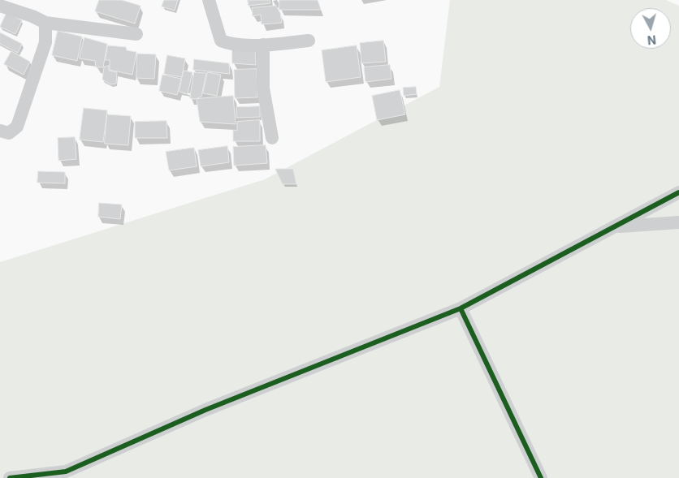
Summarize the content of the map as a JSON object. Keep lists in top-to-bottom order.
{
  "north": "bottom"
}
